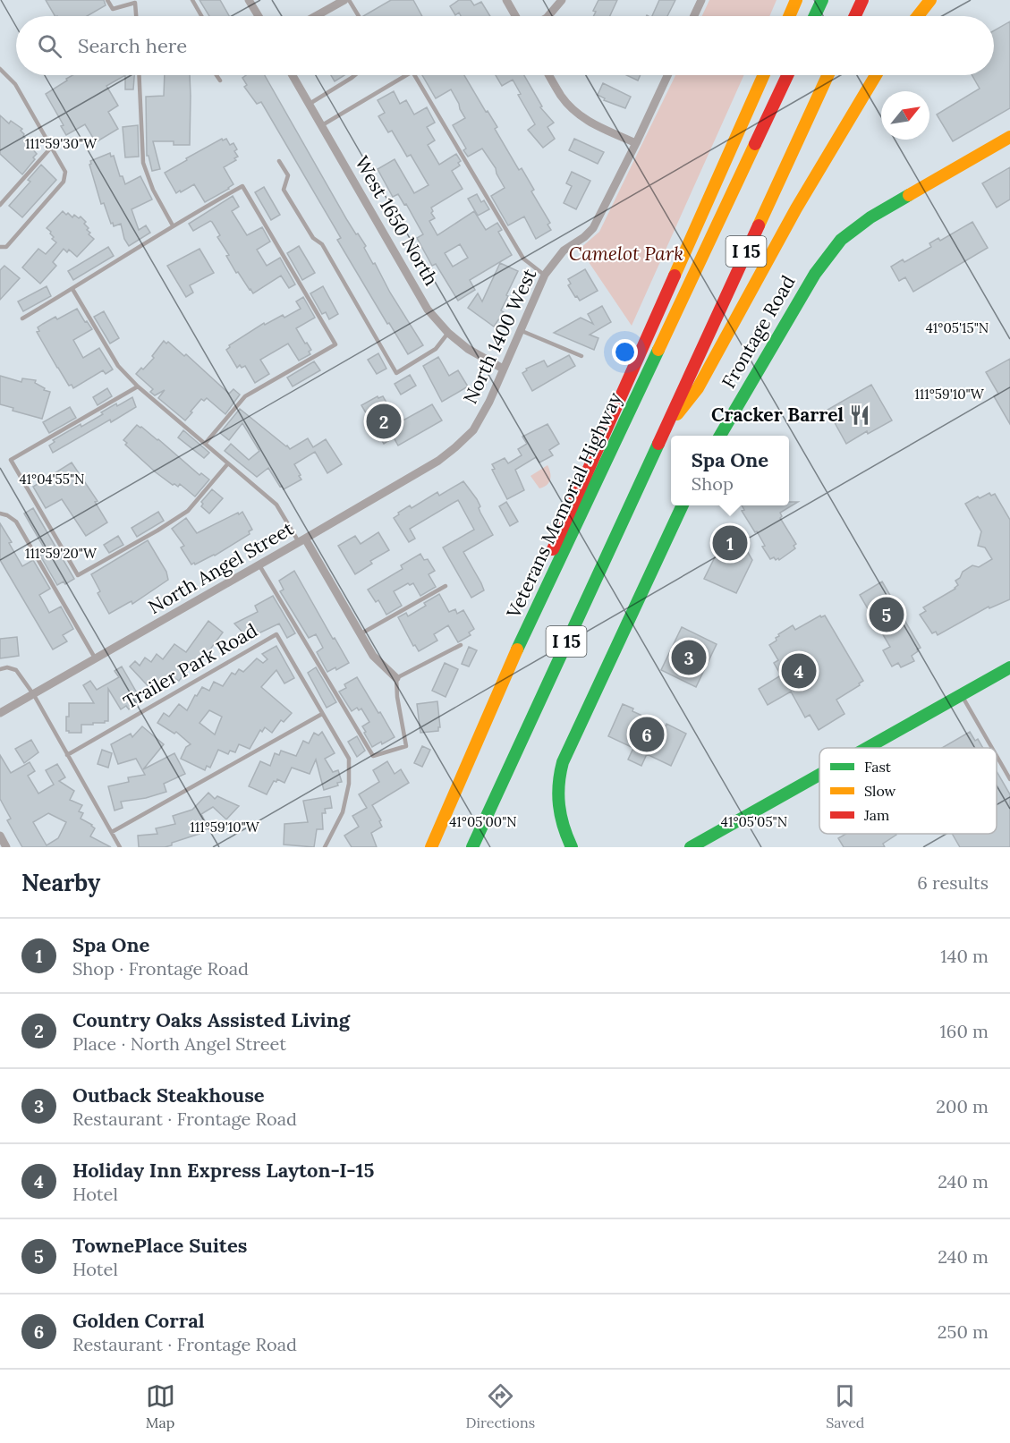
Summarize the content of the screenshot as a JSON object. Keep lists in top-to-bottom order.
{
  "streets": {
    "main road": ["I 15", "Frontage Road", "Veterans Memorial Highway"],
    "street": ["West 1650 North", "North 1400 West", "North Angel Street"],
    "lane": ["Trailer Park Road"]
  },
  "crossings": [
    ["West 1650 North", "North 1400 West"],
    ["North 1400 West", "North Angel Street"]
  ],
  "parks": ["Camelot Park"],
  "places": {
    "restaurant": ["Cracker Barrel"]
  },
  "legend": ["Fast", "Slow", "Jam"],
  "north": "top right",
  "page": {
    "search": "Search here",
    "pins": [
      "2",
      "1",
      "5",
      "3",
      "4",
      "6"
    ],
    "popup": ["Spa One", "Shop"],
    "heading": ["Nearby", "6 results"],
    "list": [
      {
        "mark": "1",
        "name": "Spa One",
        "note": "Shop · Frontage Road",
        "value": "140 m"
      },
      {
        "mark": "2",
        "name": "Country Oaks Assisted Living",
        "note": "Place · North Angel Street",
        "value": "160 m"
      },
      {
        "mark": "3",
        "name": "Outback Steakhouse",
        "note": "Restaurant · Frontage Road",
        "value": "200 m"
      },
      {
        "mark": "4",
        "name": "Holiday Inn Express Layton-I-15",
        "note": "Hotel",
        "value": "240 m"
      },
      {
        "mark": "5",
        "name": "TownePlace Suites",
        "note": "Hotel",
        "value": "240 m"
      },
      {
        "mark": "6",
        "name": "Golden Corral",
        "note": "Restaurant · Frontage Road",
        "value": "250 m"
      }
    ],
    "nav": ["Map", "Directions", "Saved"]
  },
  "coordinates": [
    "111°59'30\"W",
    "41°05'15\"N",
    "111°59'10\"W",
    "41°04'55\"N",
    "111°59'20\"W",
    "41°05'00\"N",
    "41°05'05\"N"
  ]
}
